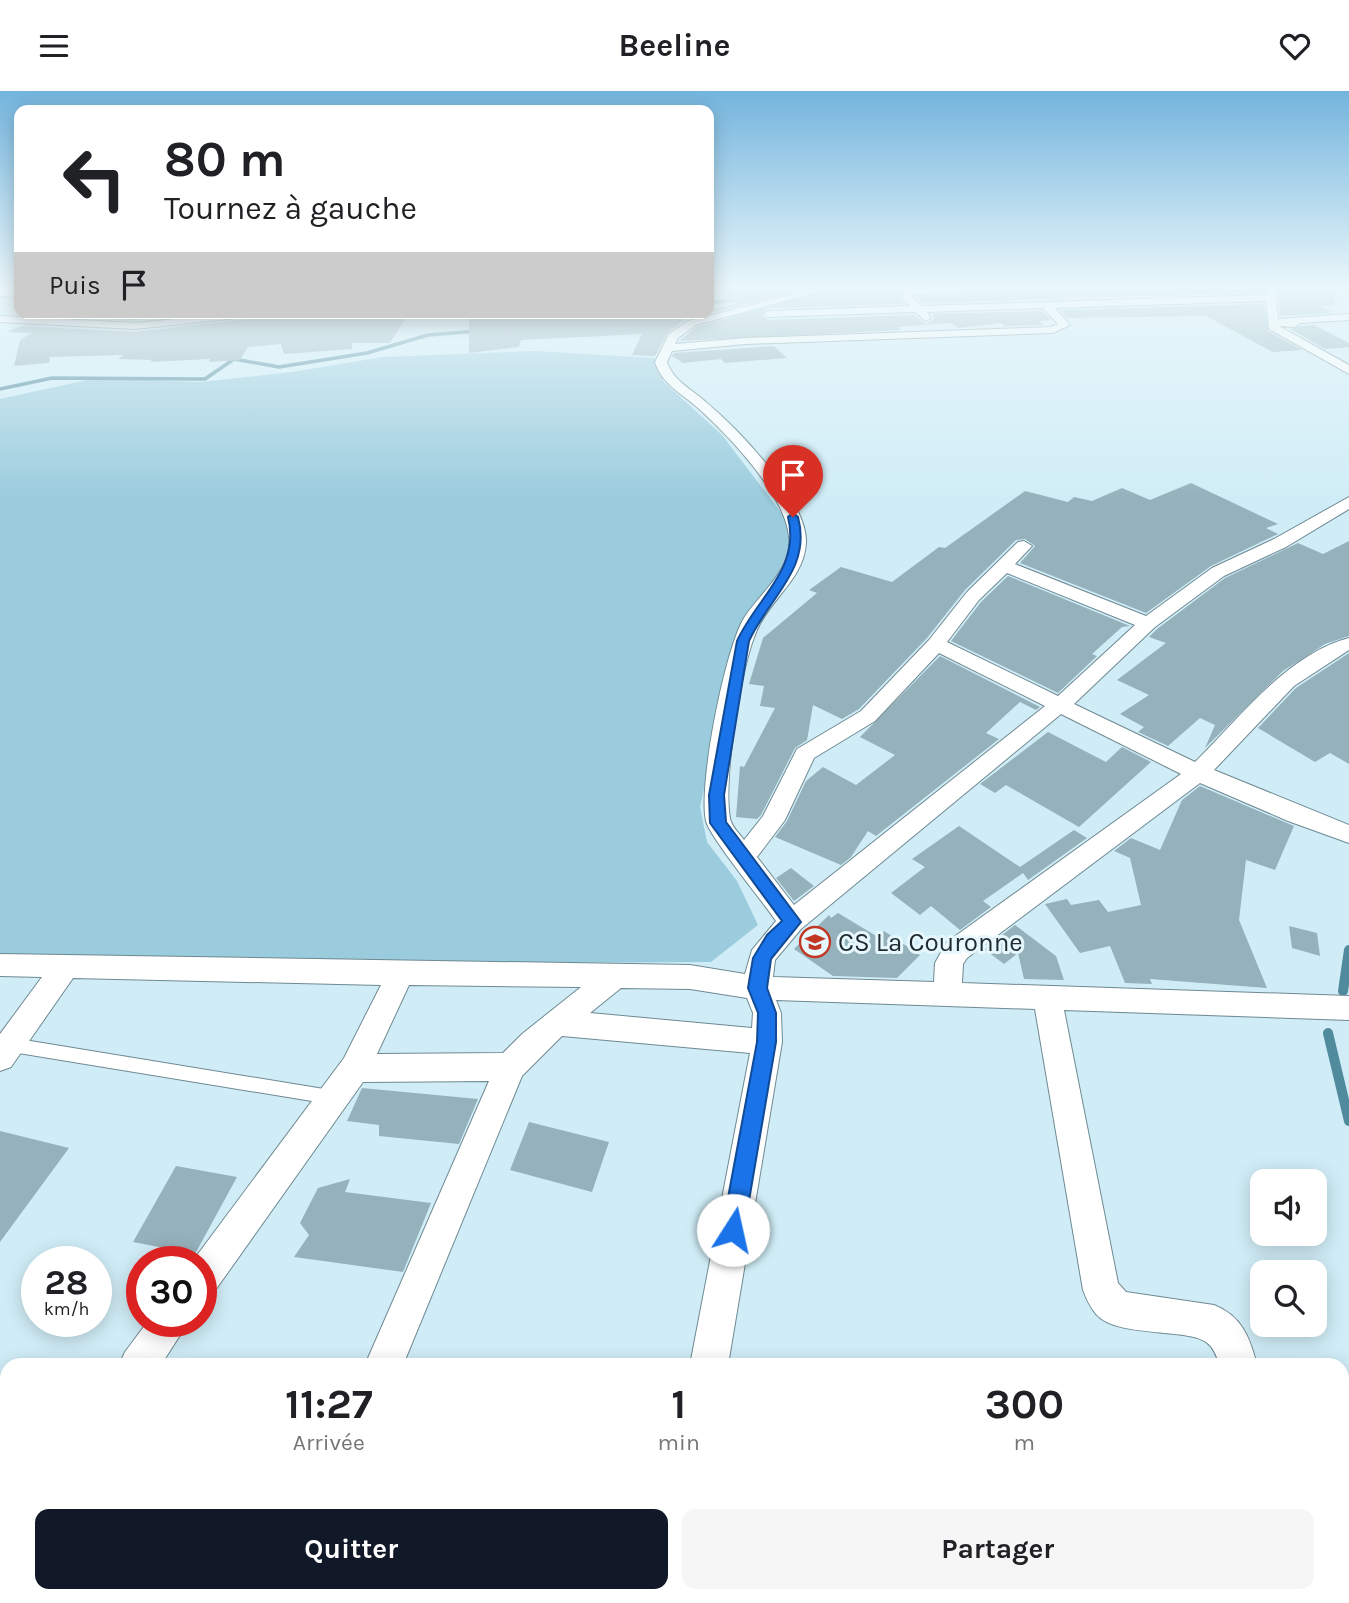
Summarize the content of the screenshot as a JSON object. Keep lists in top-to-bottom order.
{
  "places": {
    "school or university": ["CS La Couronne"]
  },
  "page": {
    "header": "Beeline",
    "turn": ["80 m", "Tournez à gauche"],
    "then": "Puis",
    "speed": "28 km/h",
    "limit": "30",
    "eta": [
      "11:27",
      "Arrivée",
      "1",
      "min",
      "300",
      "m"
    ],
    "buttons": ["Quitter", "Partager"]
  }
}
